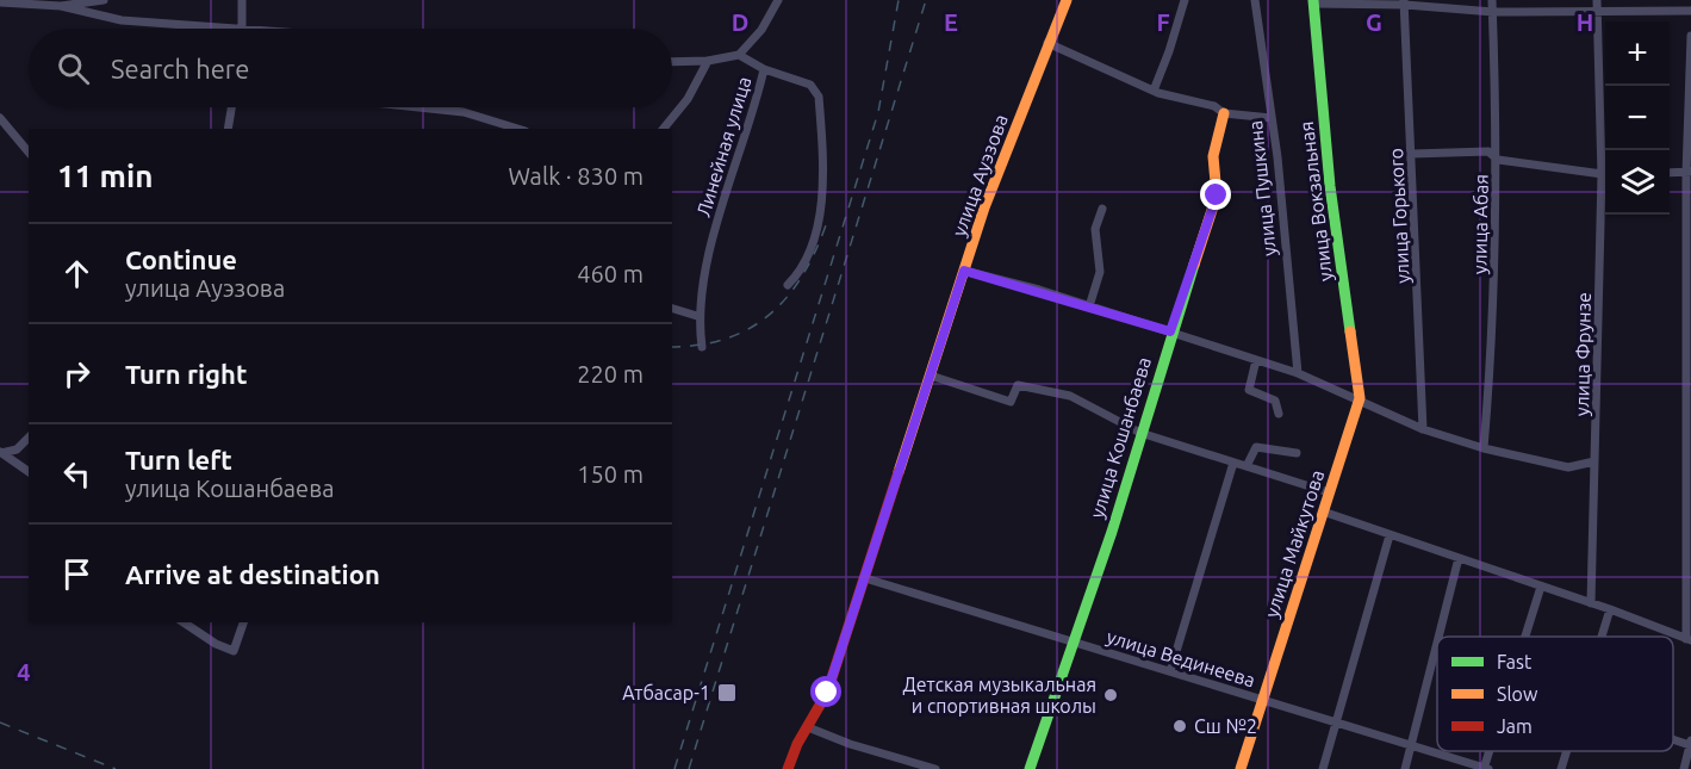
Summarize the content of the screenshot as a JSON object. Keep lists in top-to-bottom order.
{
  "streets": {
    "street": [
      "Линейная улица",
      "улица Ауэзова",
      "улица Пушкина",
      "улица Вокзальная",
      "улица Горького",
      "улица Абая",
      "улица Фрунзе",
      "улица Кошанбаева",
      "улица Майкутова",
      "улица Вединеева"
    ]
  },
  "crossings": [
    ["улица Ауэзова", "улица Вединеева"],
    ["улица Вокзальная", "улица Майкутова"],
    ["улица Кошанбаева", "улица Вединеева"],
    ["улица Майкутова", "улица Вединеева"]
  ],
  "places": {
    "transit": ["Атбасар-1"],
    "other": ["Детская музыкальная и спортивная школы", "Сш №2"]
  },
  "legend": ["Fast", "Slow", "Jam"],
  "page": {
    "map_buttons": ["+", "−"],
    "search": "Search here",
    "heading": ["11 min", "Walk · 830 m"],
    "list": [
      ["Continue", "улица Ауэзова", "460 m"],
      ["Turn right", "220 m"],
      ["Turn left", "улица Кошанбаева", "150 m"],
      "Arrive at destination"
    ]
  },
  "grid": {
    "columns": [
      "D",
      "E",
      "F",
      "G",
      "H"
    ],
    "rows": ["4"]
  }
}
